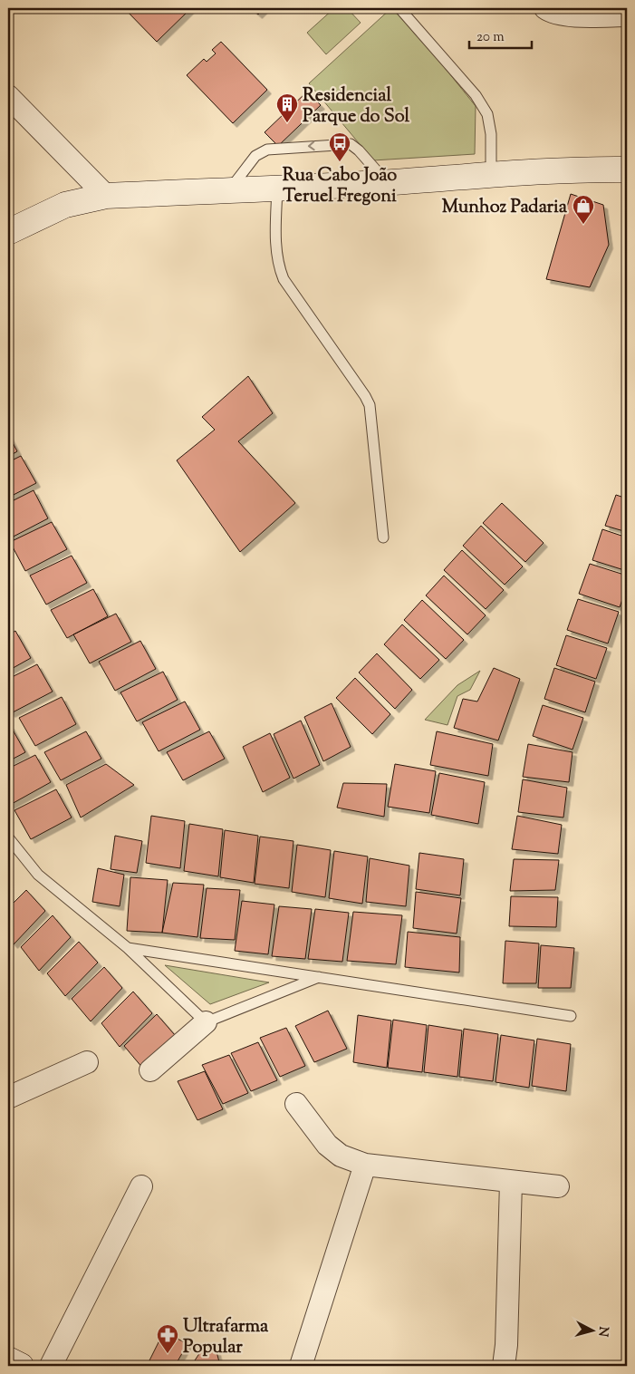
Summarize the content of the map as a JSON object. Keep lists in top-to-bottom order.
{
  "places": {
    "building": ["Residencial Parque do Sol"],
    "bus stop": ["Rua Cabo João Teruel Fregoni"],
    "shop": ["Munhoz Padaria"],
    "pharmacy": ["Ultrafarma Popular"]
  },
  "scale_bar": "20 m",
  "north": "right"
}
